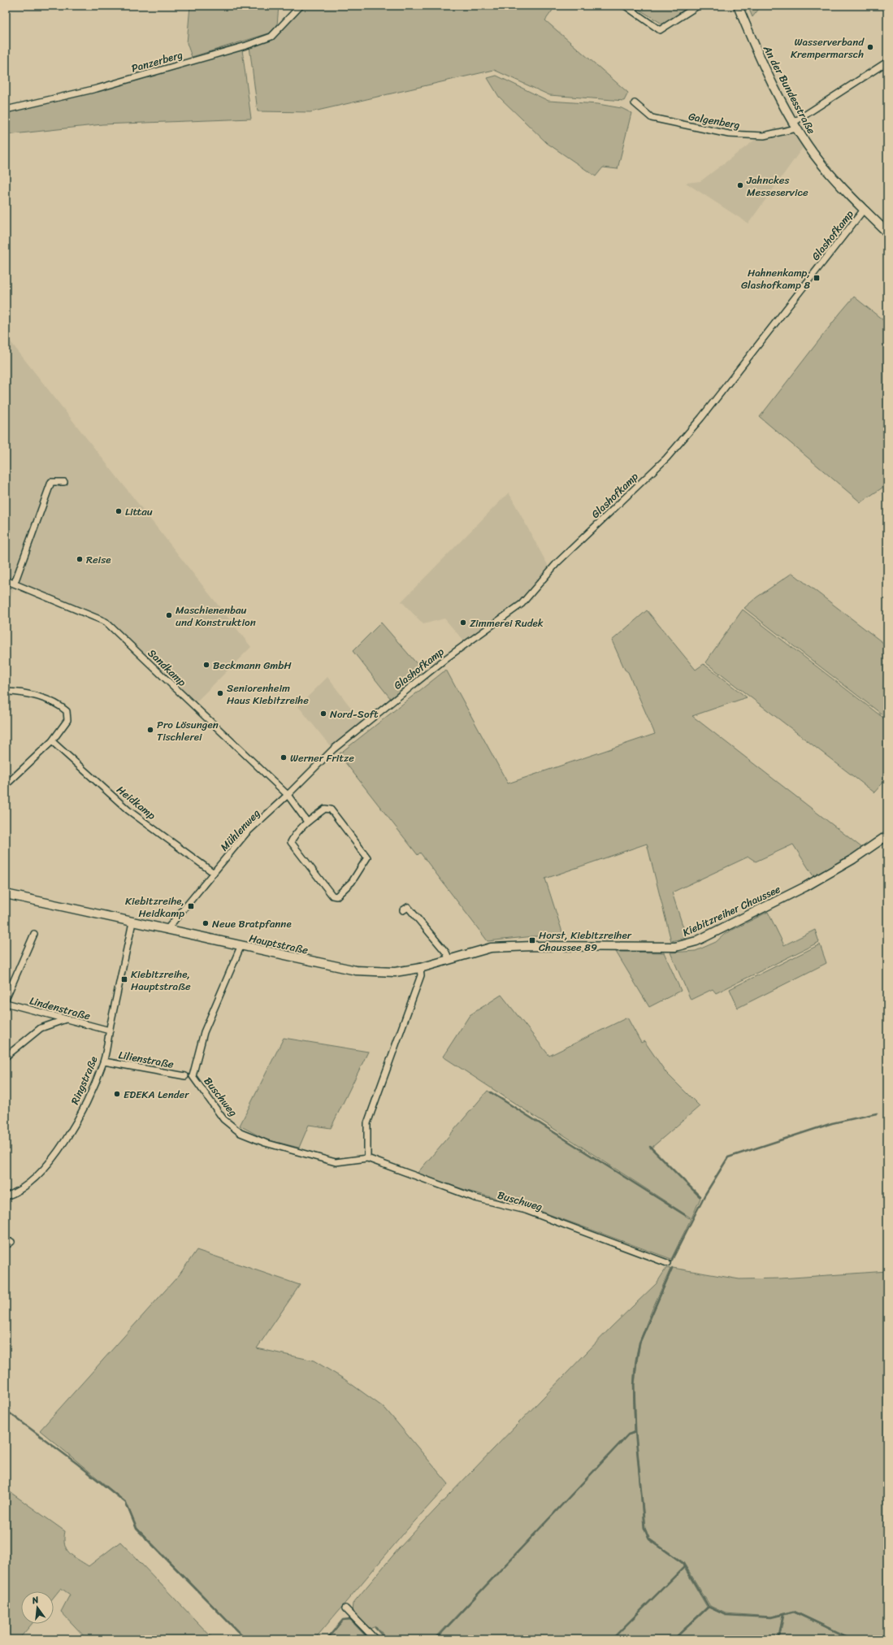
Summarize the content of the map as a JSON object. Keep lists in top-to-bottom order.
{
  "streets": {
    "street": [
      "Panzerberg",
      "An der Bundesstraße",
      "Galgenberg",
      "Glashofkamp",
      "Sandkamp",
      "Heidkamp",
      "Mühlenweg",
      "Kiebitzreiher Chaussee",
      "Hauptstraße",
      "Lindenstraße",
      "Lilienstraße",
      "Ringstraße",
      "Buschweg"
    ]
  },
  "crossings": [
    ["An der Bundesstraße", "Galgenberg"],
    ["An der Bundesstraße", "Glashofkamp"],
    ["Glashofkamp", "Mühlenweg"],
    ["Sandkamp", "Mühlenweg"],
    ["Heidkamp", "Mühlenweg"],
    ["Mühlenweg", "Hauptstraße"],
    ["Kiebitzreiher Chaussee", "Hauptstraße"],
    ["Hauptstraße", "Ringstraße"],
    ["Hauptstraße", "Buschweg"],
    ["Lindenstraße", "Ringstraße"],
    ["Lilienstraße", "Ringstraße"]
  ],
  "places": {
    "other": [
      "Wasserverband Krempermarsch",
      "Jahnckes Messeservice",
      "Littau",
      "Reise",
      "Maschienenbau und Konstruktion",
      "Zimmerei Rudek",
      "Beckmann GmbH",
      "Seniorenheim Haus Kiebitzreihe",
      "Nord-Soft",
      "Pro Lösungen Tischlerei",
      "Werner Fritze",
      "Neue Bratpfanne",
      "EDEKA Lender"
    ],
    "transit": [
      "Hahnenkamp, Glashofkamp 8",
      "Kiebitzreihe, Heidkamp",
      "Horst, Kiebitzreiher Chaussee 89",
      "Kiebitzreihe, Hauptstraße"
    ]
  },
  "north": "top"
}
